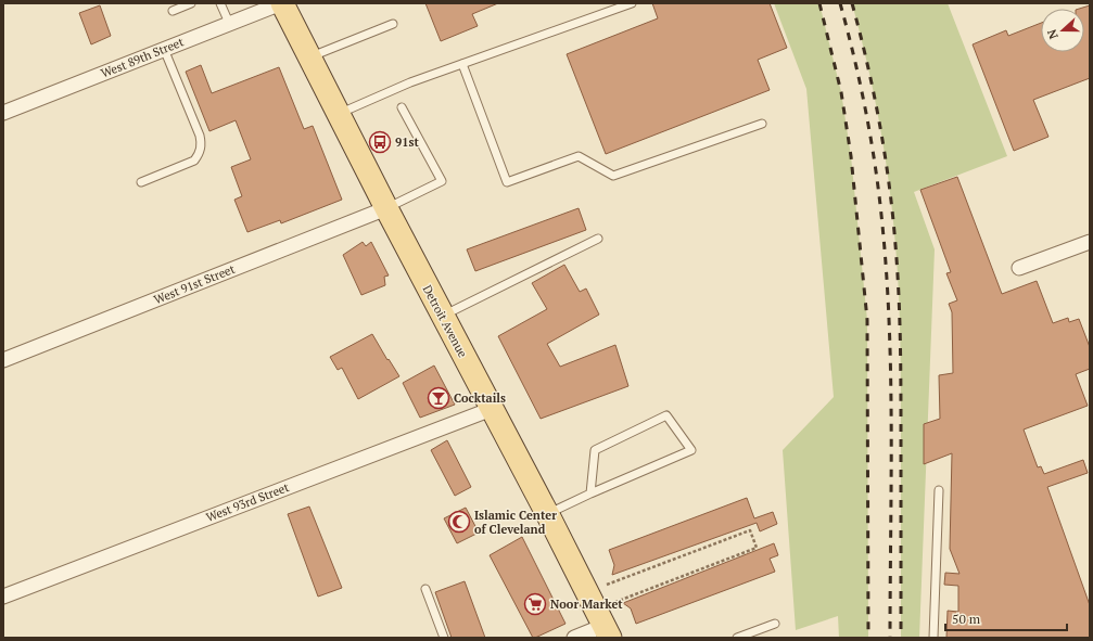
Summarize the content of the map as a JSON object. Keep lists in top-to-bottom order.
{
  "streets": {
    "main road": ["Detroit Avenue"],
    "street": ["West 89th Street", "West 91st Street", "West 93rd Street"]
  },
  "crossings": [
    ["West 89th Street", "Detroit Avenue"],
    ["West 91st Street", "Detroit Avenue"],
    ["Detroit Avenue", "West 93rd Street"]
  ],
  "places": {
    "bus stop": ["91st"],
    "bar": ["Cocktails"],
    "mosque": ["Islamic Center of Cleveland"],
    "supermarket": ["Noor Market"]
  },
  "scale_bar": "50 m",
  "north": "left"
}
